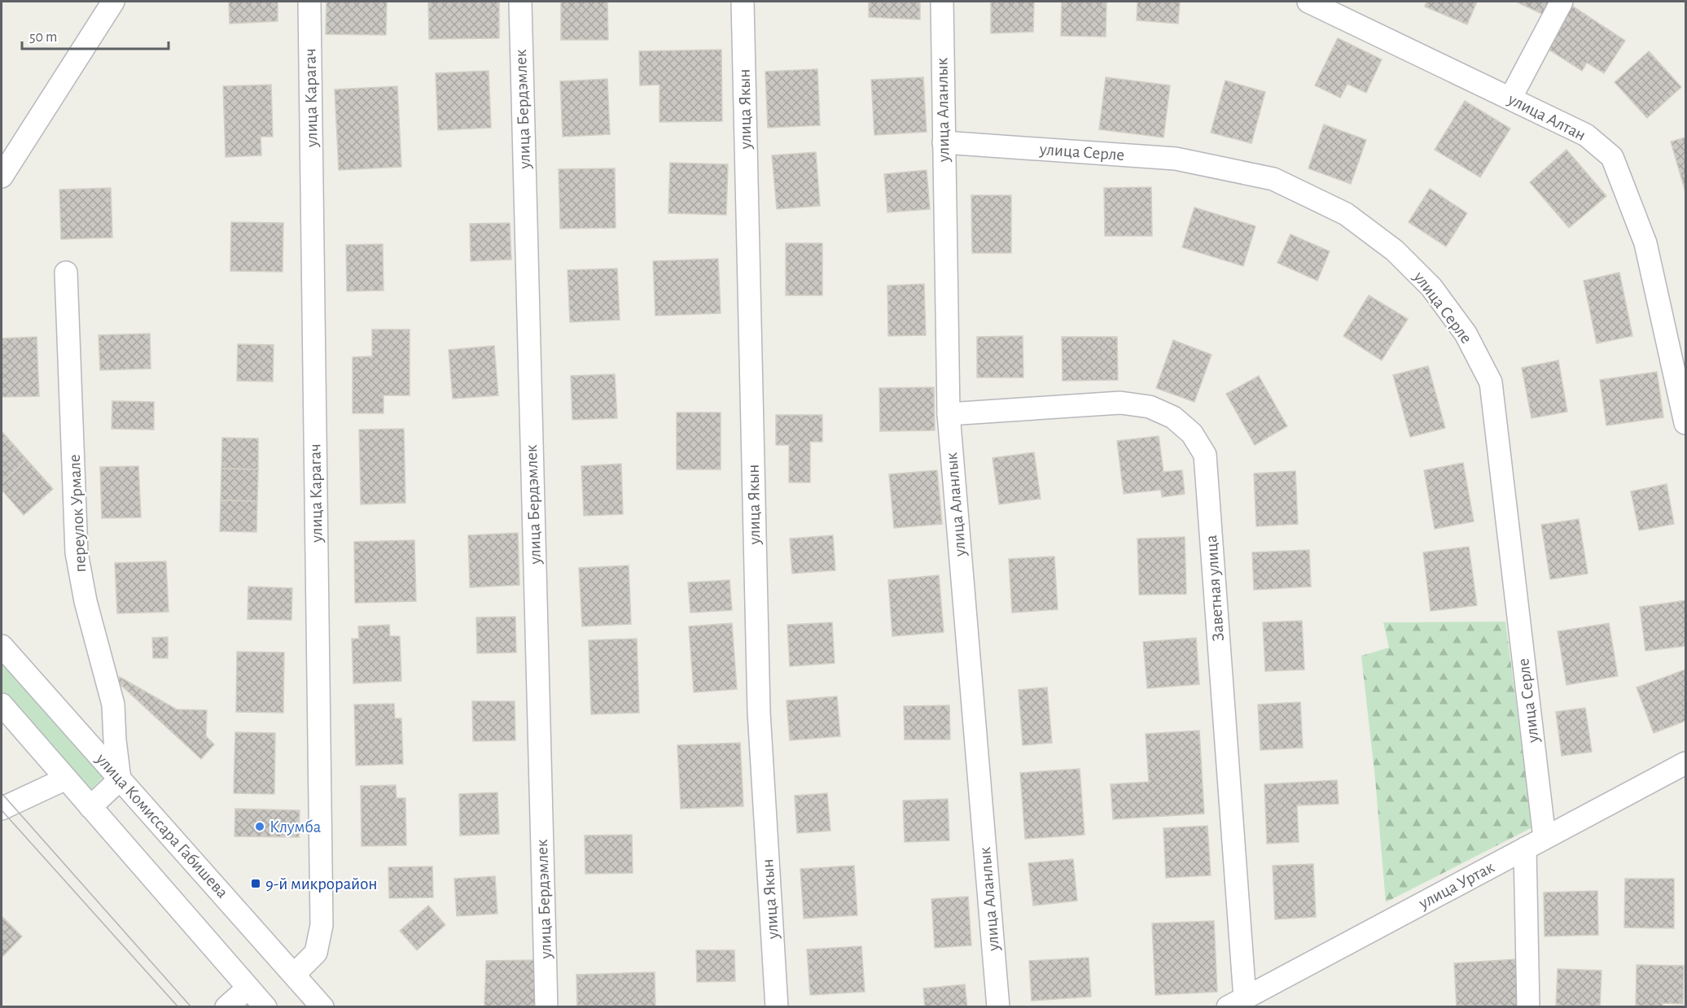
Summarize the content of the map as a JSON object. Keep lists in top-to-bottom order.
{
  "streets": {
    "street": [
      "улица Карагач",
      "улица Бердэмлек",
      "улица Якын",
      "улица Аланлык",
      "улица Алтан",
      "улица Серле",
      "переулок Урмале",
      "Заветная улица",
      "улица Комиссара Габишева",
      "улица Уртак"
    ]
  },
  "crossings": [
    ["улица Карагач", "улица Комиссара Габишева"],
    ["улица Аланлык", "улица Серле"],
    ["улица Аланлык", "Заветная улица"],
    ["улица Серле", "улица Уртак"],
    ["переулок Урмале", "улица Комиссара Габишева"],
    ["Заветная улица", "улица Уртак"]
  ],
  "places": {
    "other": ["Клумба"],
    "transit": ["9-й микрорайон"]
  },
  "scale_bar": "50 m"
}
